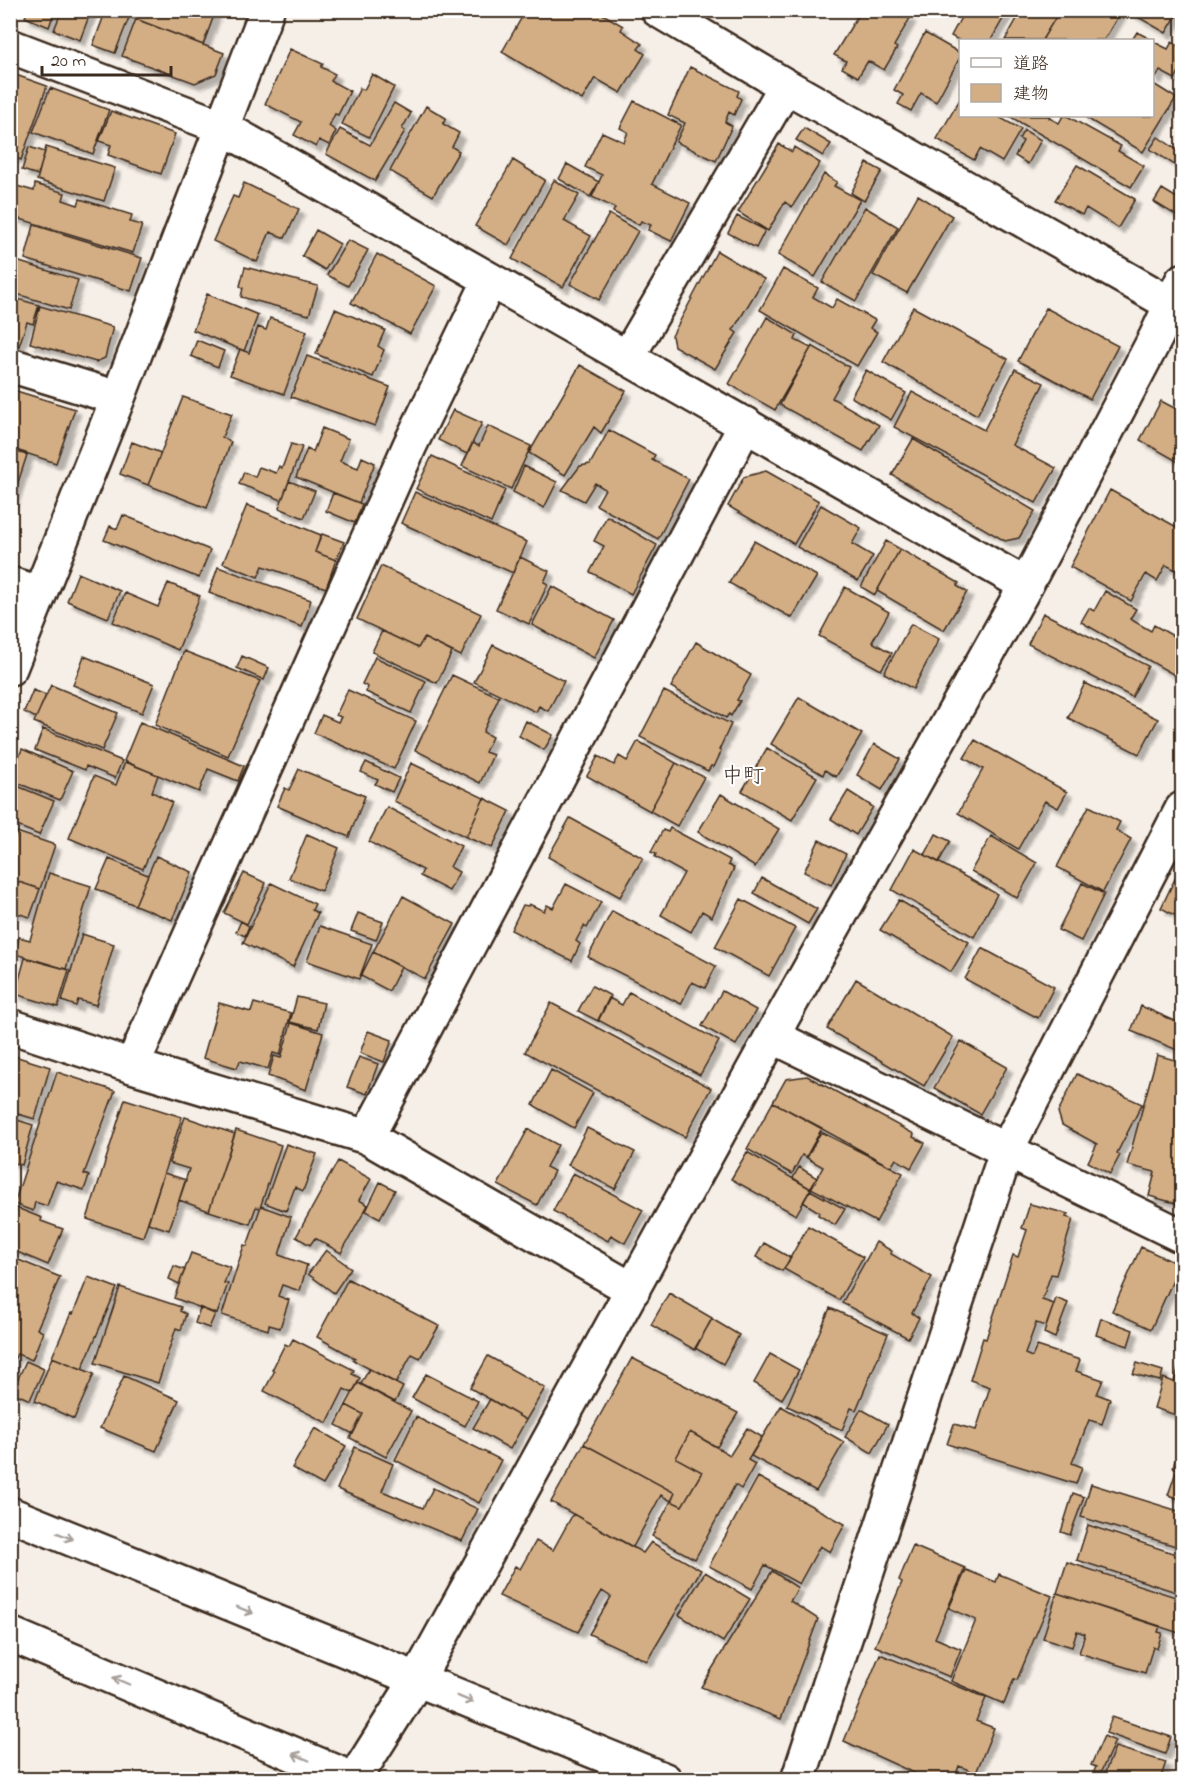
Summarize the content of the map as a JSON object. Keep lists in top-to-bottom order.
{
  "districts": ["中町"],
  "legend": ["道路", "建物"],
  "scale_bar": "20 m"
}
